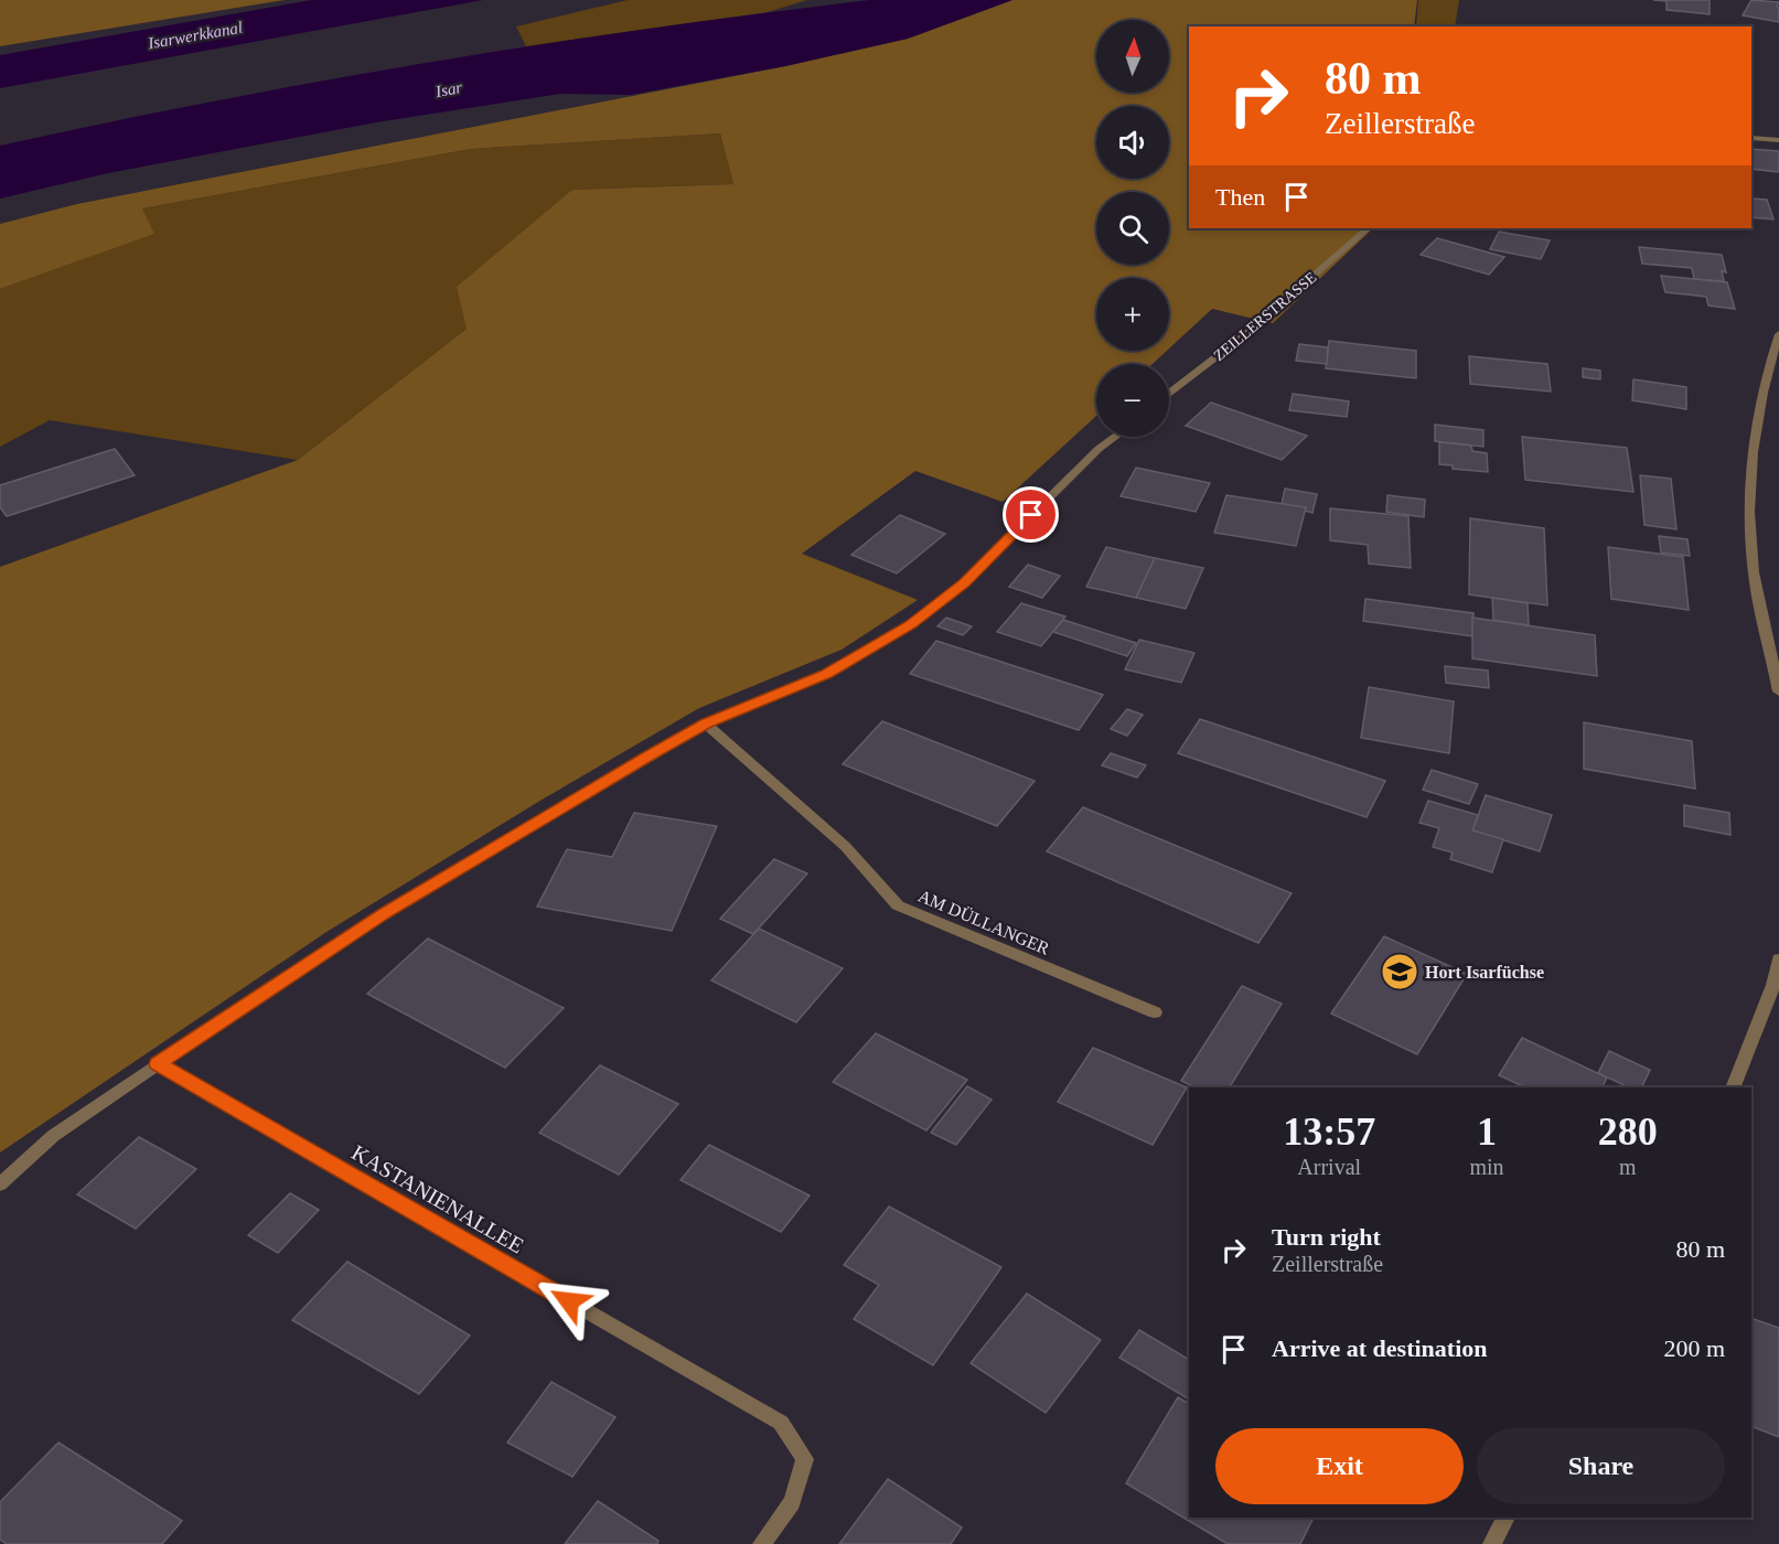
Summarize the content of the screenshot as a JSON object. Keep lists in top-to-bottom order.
{
  "streets": {
    "street": ["ZEILLERSTRASSE", "AM DÜLLANGER", "KASTANIENALLEE"]
  },
  "water": ["Isarwerkkanal", "Isar"],
  "places": {
    "school or university": ["Hort Isarfüchse"]
  },
  "north": "top",
  "page": {
    "map_buttons": ["+", "−"],
    "turn": ["80 m", "Zeillerstraße"],
    "then": "Then",
    "eta": [
      "13:57",
      "Arrival",
      "1",
      "min",
      "280",
      "m"
    ],
    "list": [
      {
        "name": "Turn right",
        "note": "Zeillerstraße",
        "value": "80 m"
      },
      {
        "name": "Arrive at destination",
        "value": "200 m"
      }
    ],
    "buttons": ["Exit", "Share"]
  }
}
